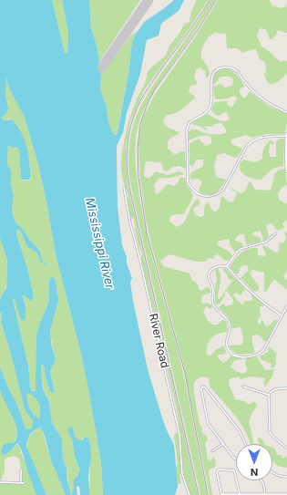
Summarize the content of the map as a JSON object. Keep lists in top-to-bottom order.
{
  "streets": {
    "street": ["River Road"]
  },
  "water": ["Mississippi River"],
  "north": "bottom"
}
